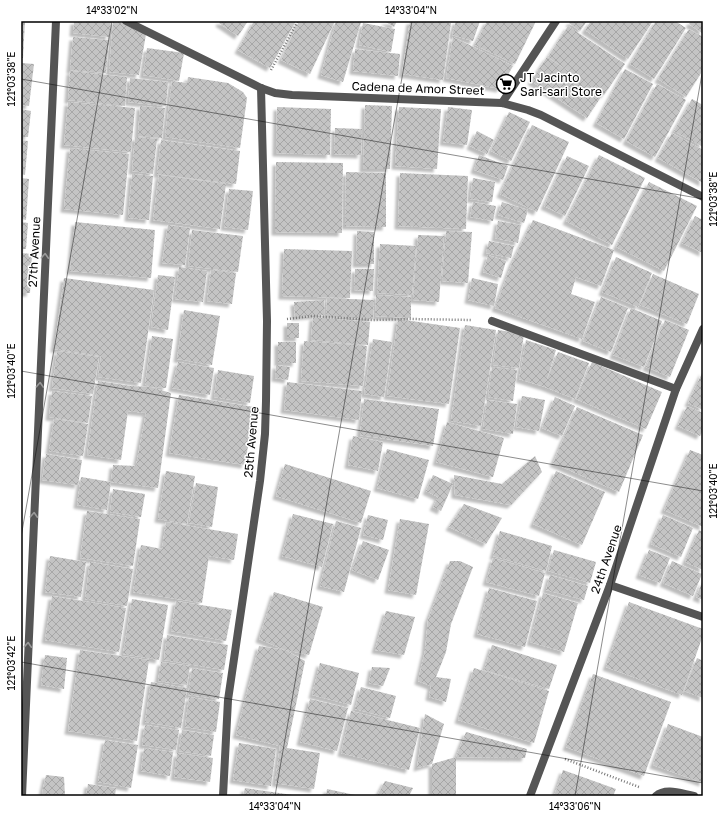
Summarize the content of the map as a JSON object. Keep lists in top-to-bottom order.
{
  "streets": {
    "street": [
      "Cadena de Amor Street",
      "27th Avenue",
      "25th Avenue",
      "24th Avenue"
    ]
  },
  "crossings": [
    ["Cadena de Amor Street", "25th Avenue"]
  ],
  "one_way": ["27th Avenue"],
  "places": {
    "supermarket": ["JT Jacinto Sari-sari Store"]
  },
  "coordinates": [
    "14°33'02\"N",
    "14°33'04\"N",
    "121°03'38\"E",
    "121°03'40\"E",
    "121°03'42\"E",
    "14°33'06\"N"
  ]
}
